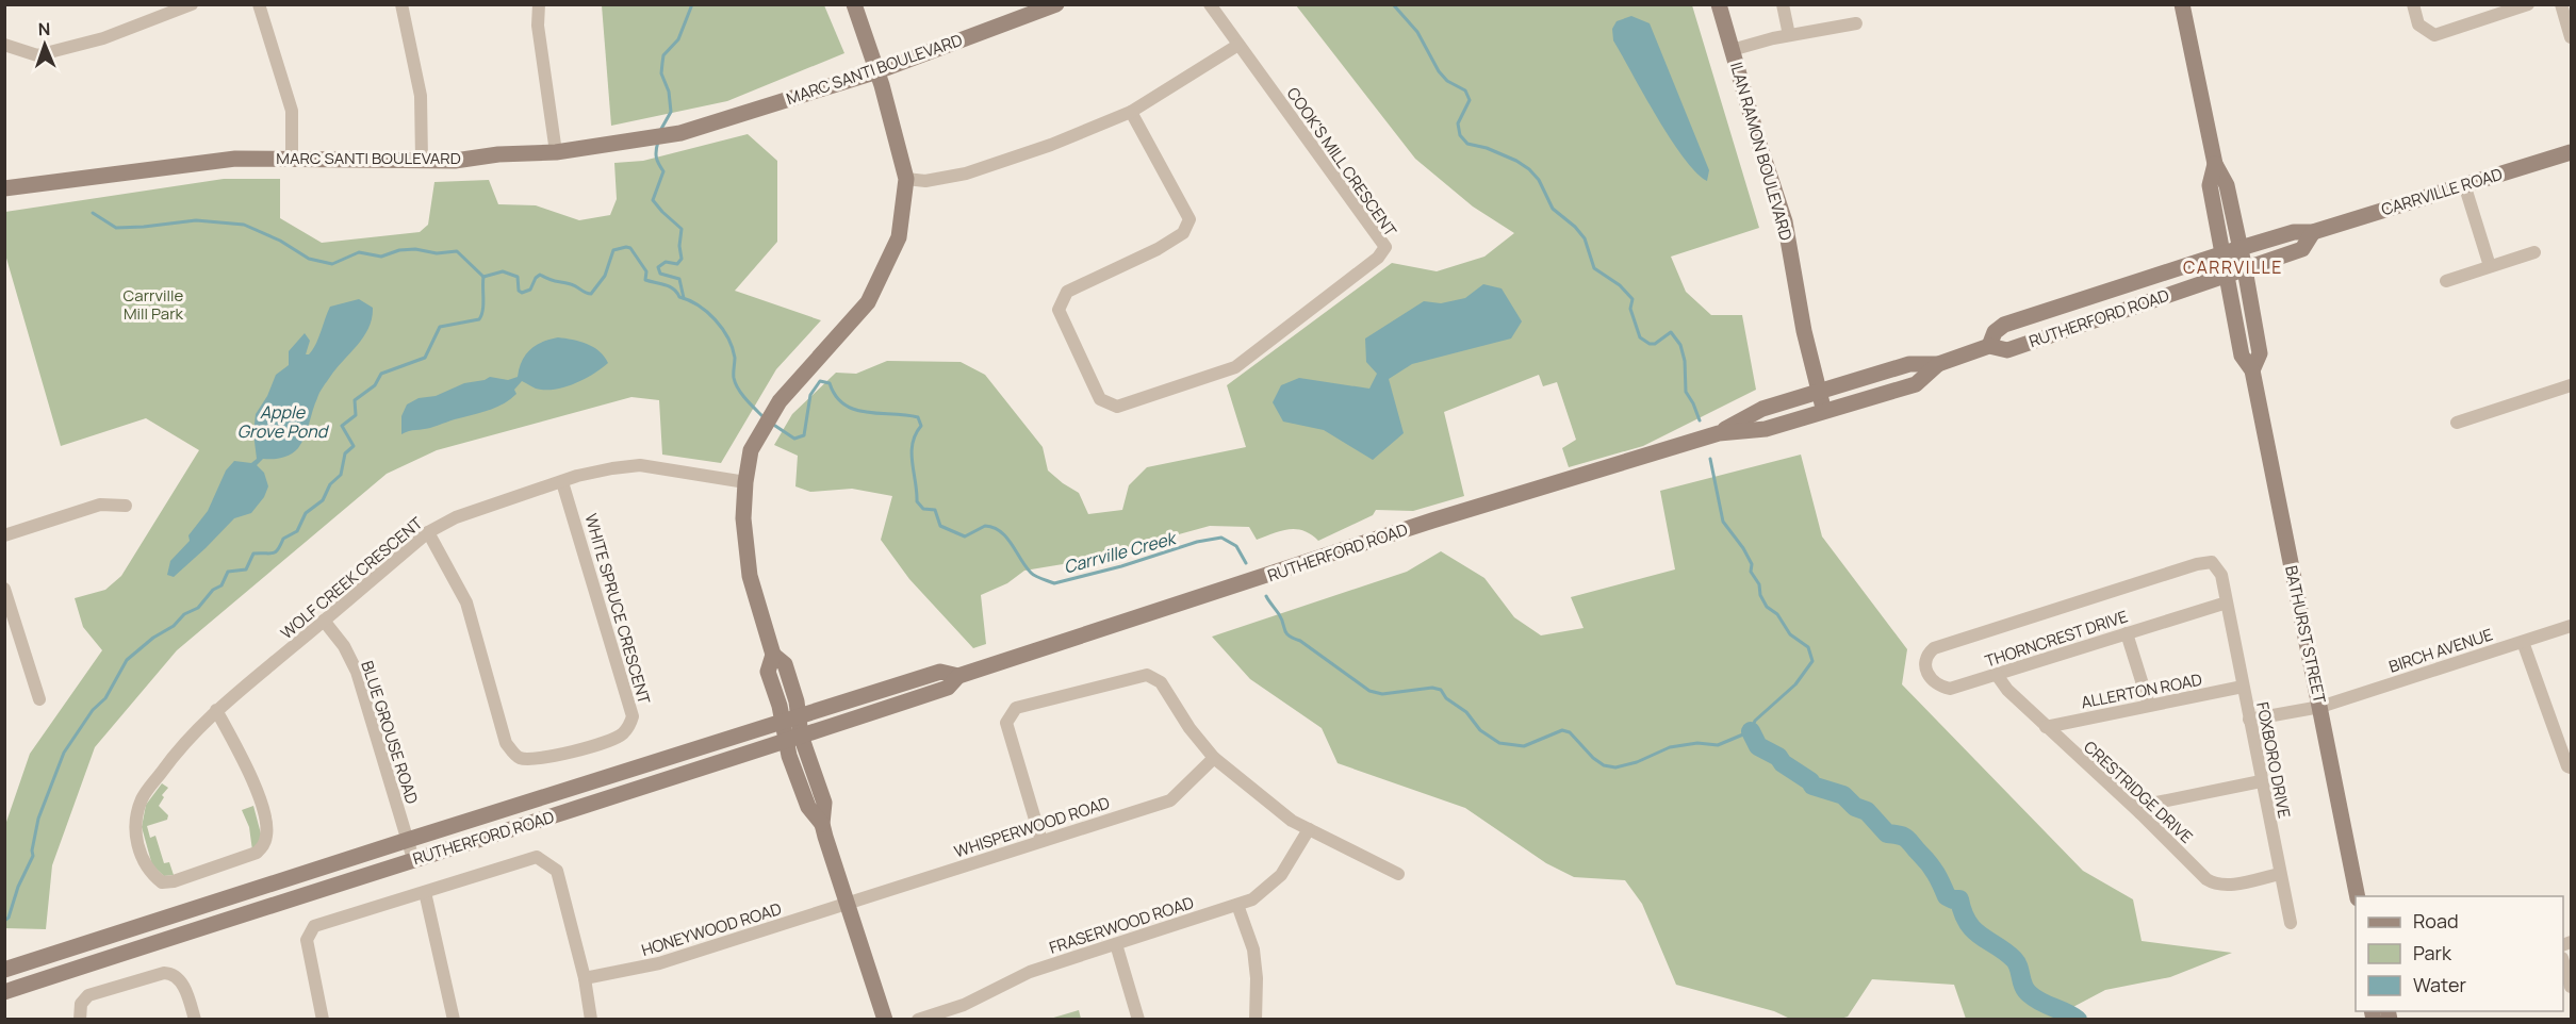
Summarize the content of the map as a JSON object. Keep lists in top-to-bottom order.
{
  "streets": {
    "main road": [
      "MARC SANTI BOULEVARD",
      "ILAN RAMON BOULEVARD",
      "CARRVILLE ROAD",
      "RUTHERFORD ROAD",
      "BATHURST STREET"
    ],
    "street": [
      "COOK'S MILL CRESCENT",
      "WOLF CREEK CRESCENT",
      "WHITE SPRUCE CRESCENT",
      "THORNCREST DRIVE",
      "BIRCH AVENUE",
      "ALLERTON ROAD",
      "BLUE GROUSE ROAD",
      "FOXBORO DRIVE",
      "CRESTRIDGE DRIVE",
      "WHISPERWOOD ROAD",
      "FRASERWOOD ROAD",
      "HONEYWOOD ROAD"
    ]
  },
  "crossings": [
    ["ILAN RAMON BOULEVARD", "RUTHERFORD ROAD"],
    ["CARRVILLE ROAD", "RUTHERFORD ROAD"],
    ["CARRVILLE ROAD", "BATHURST STREET"],
    ["RUTHERFORD ROAD", "BATHURST STREET"],
    ["RUTHERFORD ROAD", "BLUE GROUSE ROAD"],
    ["WOLF CREEK CRESCENT", "WHITE SPRUCE CRESCENT"],
    ["WOLF CREEK CRESCENT", "BLUE GROUSE ROAD"],
    ["BATHURST STREET", "BIRCH AVENUE"],
    ["THORNCREST DRIVE", "FOXBORO DRIVE"],
    ["THORNCREST DRIVE", "CRESTRIDGE DRIVE"],
    ["BIRCH AVENUE", "FOXBORO DRIVE"],
    ["ALLERTON ROAD", "FOXBORO DRIVE"],
    ["ALLERTON ROAD", "CRESTRIDGE DRIVE"],
    ["FOXBORO DRIVE", "CRESTRIDGE DRIVE"],
    ["WHISPERWOOD ROAD", "HONEYWOOD ROAD"]
  ],
  "districts": ["CARRVILLE"],
  "water": ["Apple Grove Pond", "Carrville Creek"],
  "parks": ["Carrville Mill Park"],
  "legend": ["Road", "Park", "Water"],
  "north": "top"
}
